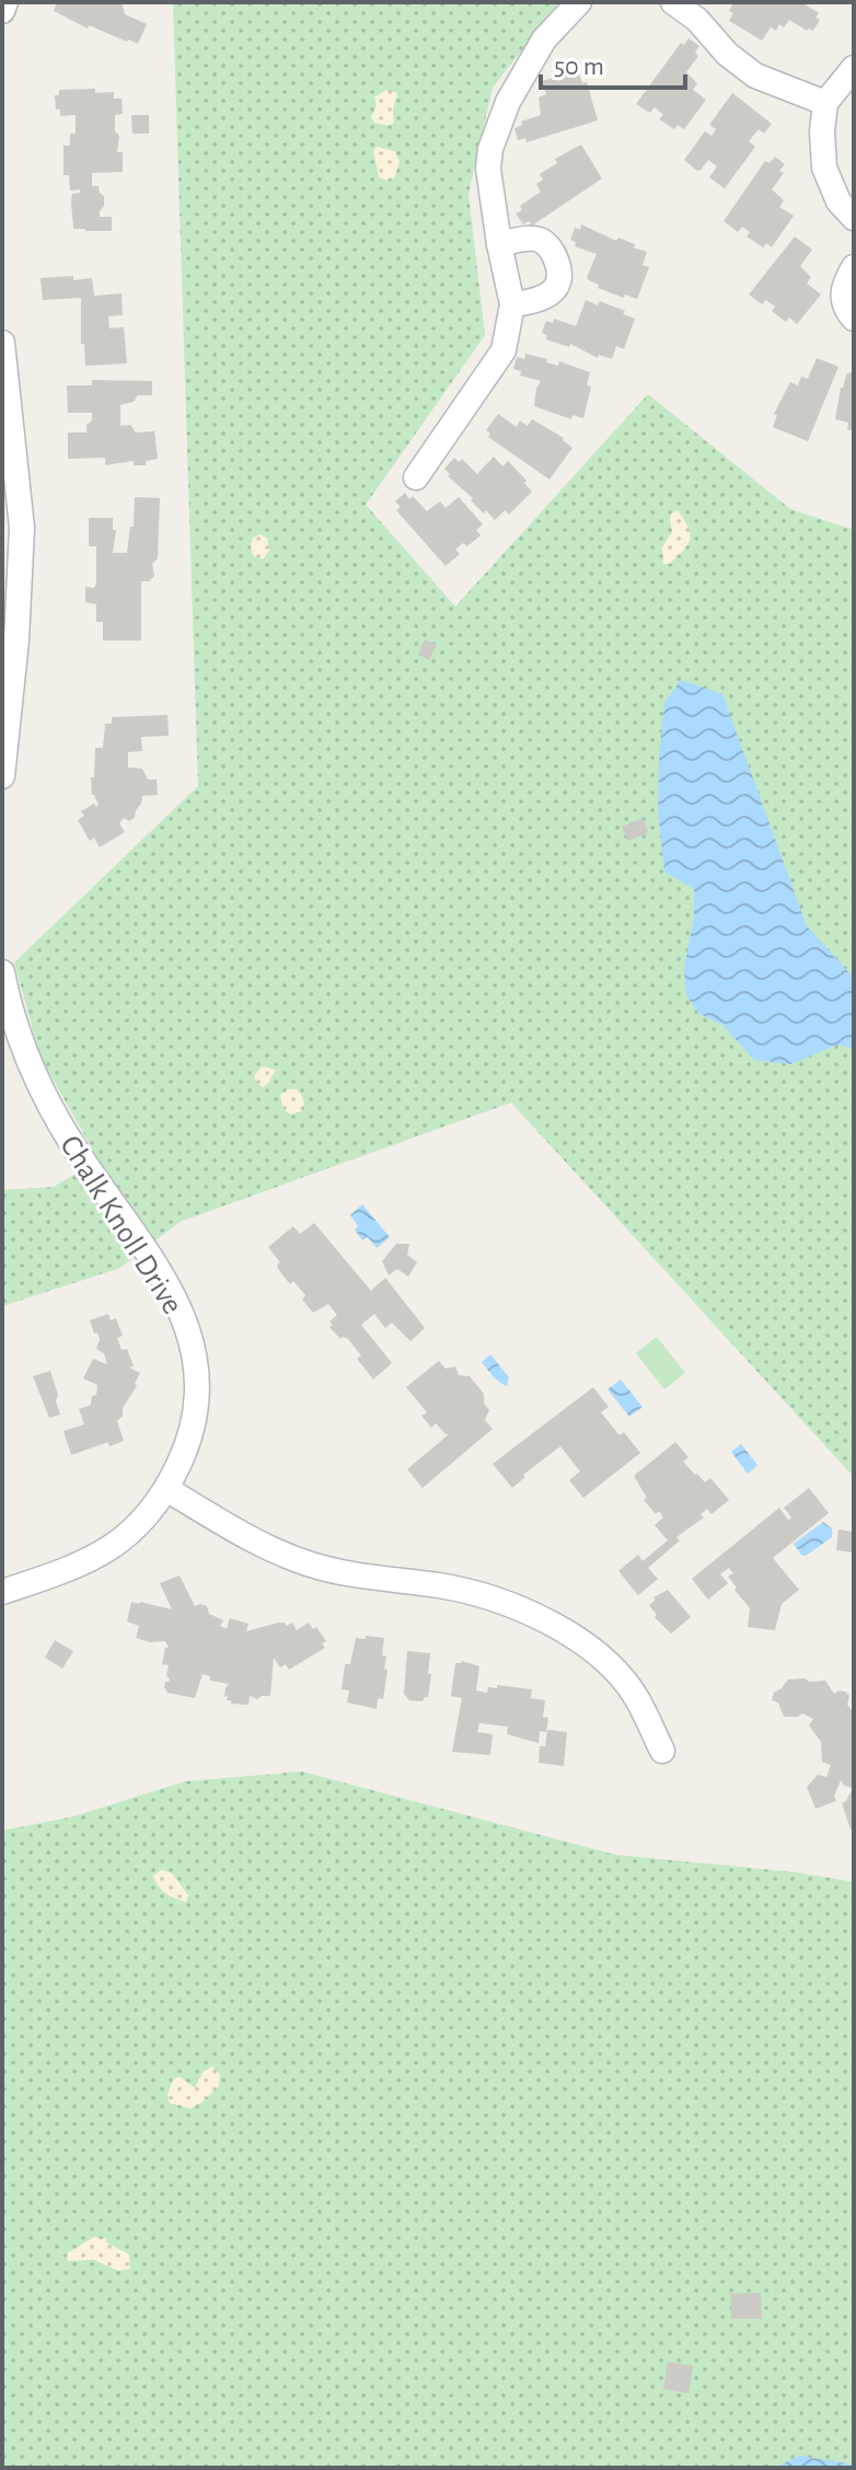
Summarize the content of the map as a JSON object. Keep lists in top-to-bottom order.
{
  "streets": {
    "street": ["Chalk Knoll Drive"]
  },
  "scale_bar": "50 m"
}
